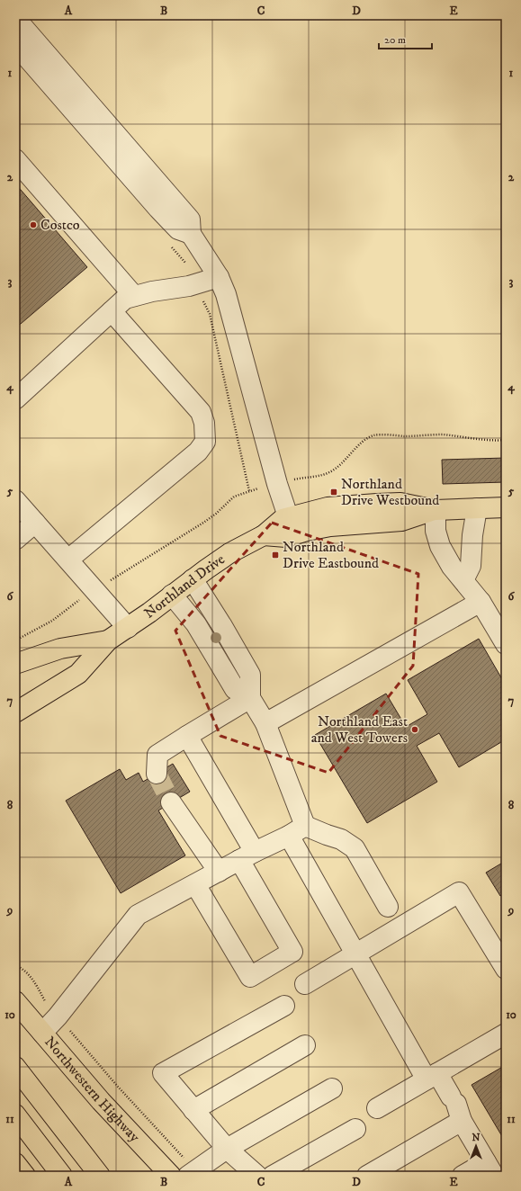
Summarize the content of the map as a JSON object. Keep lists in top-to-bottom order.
{
  "streets": {
    "main road": ["Northland Drive", "Northwestern Highway"]
  },
  "places": {
    "other": ["Costco", "Northland East and West Towers"],
    "transit": ["Northland Drive Westbound", "Northland Drive Eastbound"]
  },
  "scale_bar": "20 m",
  "north": "top",
  "grid": {
    "columns": [
      "A",
      "B",
      "C",
      "D",
      "E"
    ],
    "rows": [
      "1",
      "2",
      "3",
      "4",
      "5",
      "6",
      "7",
      "8",
      "9",
      "10",
      "11"
    ]
  }
}
